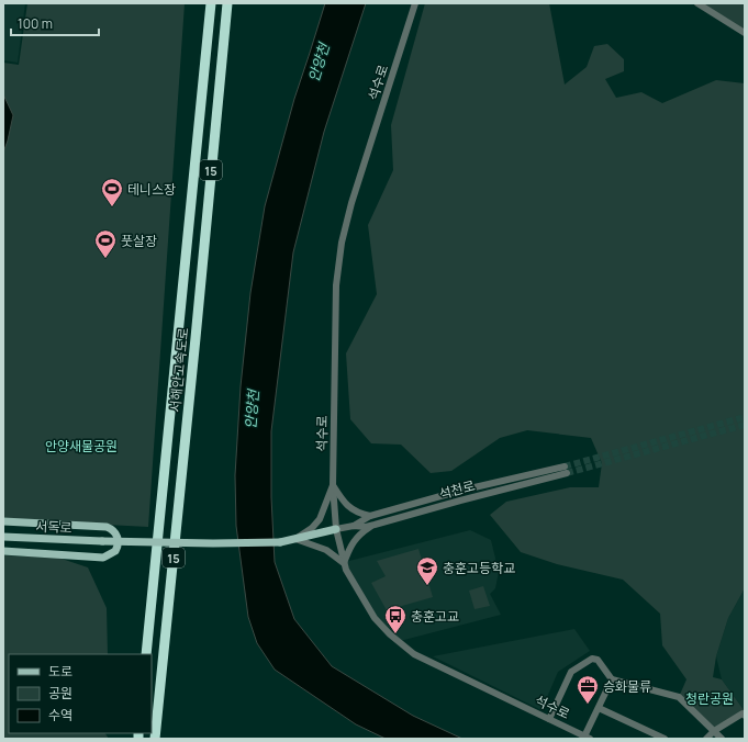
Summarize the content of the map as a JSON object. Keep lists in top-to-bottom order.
{
  "streets": {
    "highway": ["15", "서해안고속도로"],
    "main road": ["석천로", "서독로"],
    "street": ["석수로"]
  },
  "crossings": [
    ["석수로", "석천로"],
    ["석천로", "서독로"]
  ],
  "water": ["안양천"],
  "parks": ["안양새물공원", "청란공원"],
  "places": {
    "sports": ["테니스장", "풋살장"],
    "school or university": ["충훈고등학교"],
    "bus stop": ["충훈고교"],
    "office": ["승화물류"]
  },
  "legend": ["도로", "공원", "수역"],
  "scale_bar": "100 m"
}
